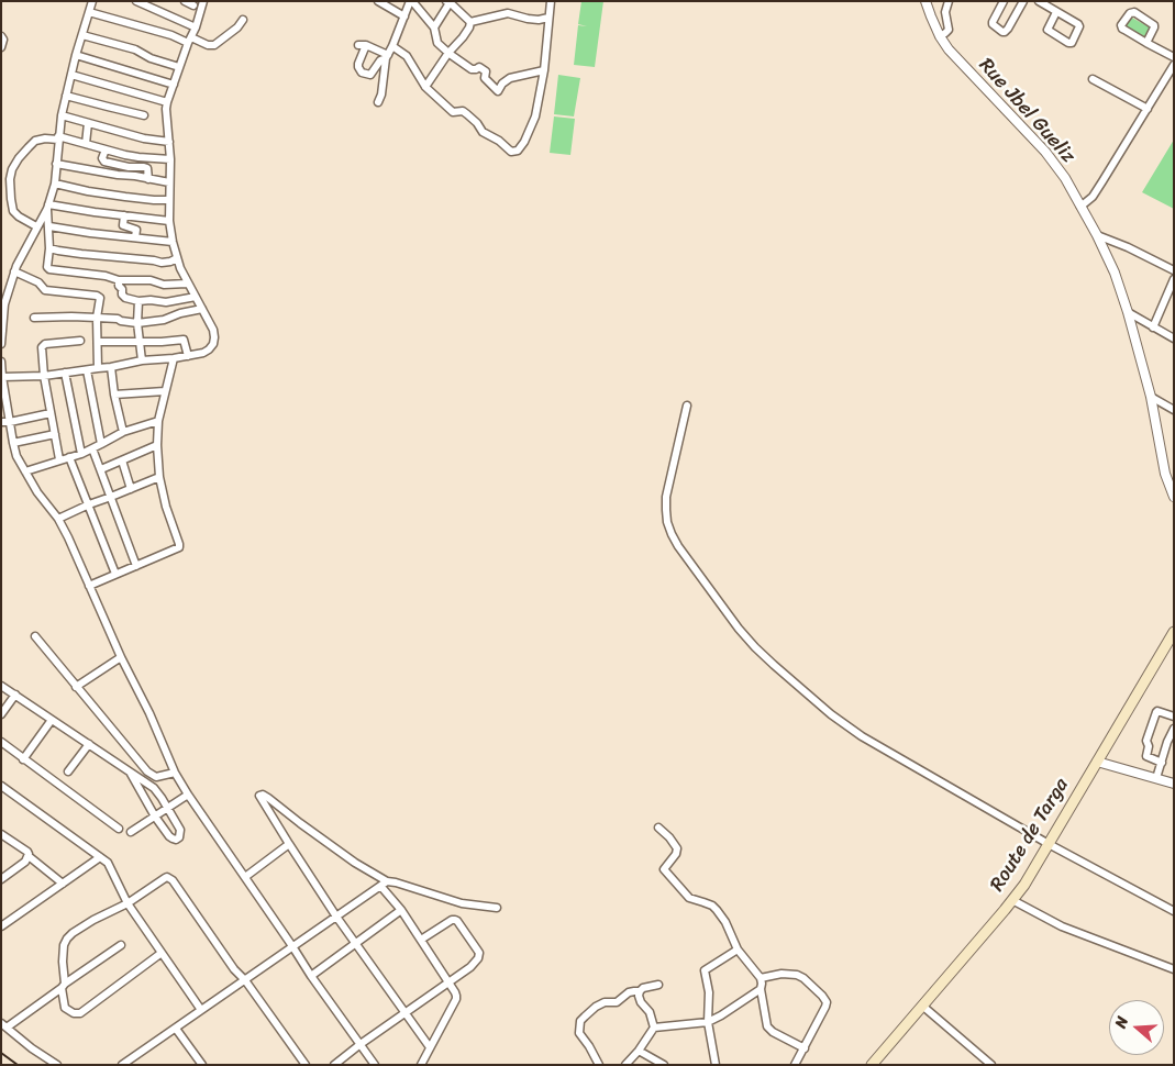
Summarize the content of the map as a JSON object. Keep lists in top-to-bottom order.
{
  "streets": {
    "main road": ["Route de Targa"],
    "street": ["Rue Jbel Gueliz"]
  },
  "north": "left"
}
